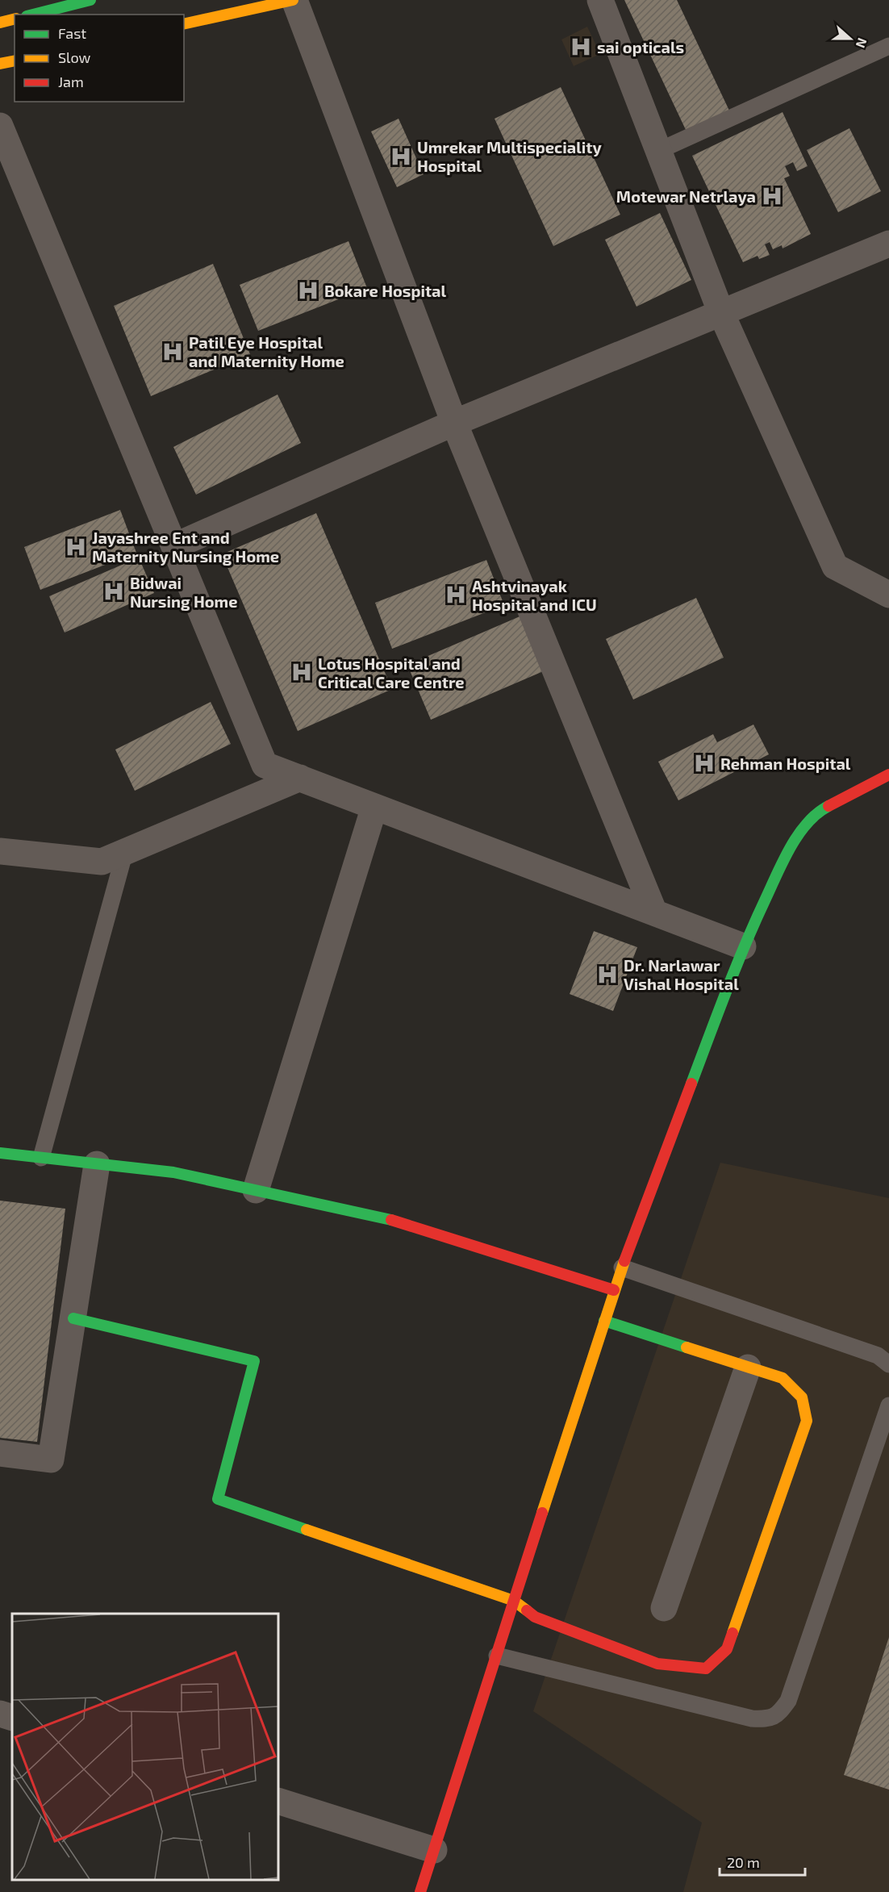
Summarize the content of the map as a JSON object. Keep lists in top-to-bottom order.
{
  "places": {
    "hospital": [
      "sai opticals",
      "Umrekar Multispeciality Hospital",
      "Motewar Netrlaya",
      "Bokare Hospital",
      "Patil Eye Hospital and Maternity Home",
      "Jayashree Ent and Maternity Nursing Home",
      "Bidwai Nursing Home",
      "Ashtvinayak Hospital and ICU",
      "Lotus Hospital and Critical Care Centre",
      "Rehman Hospital",
      "Dr. Narlawar Vishal Hospital"
    ]
  },
  "legend": ["Fast", "Slow", "Jam"],
  "scale_bar": "20 m",
  "north": "right"
}
